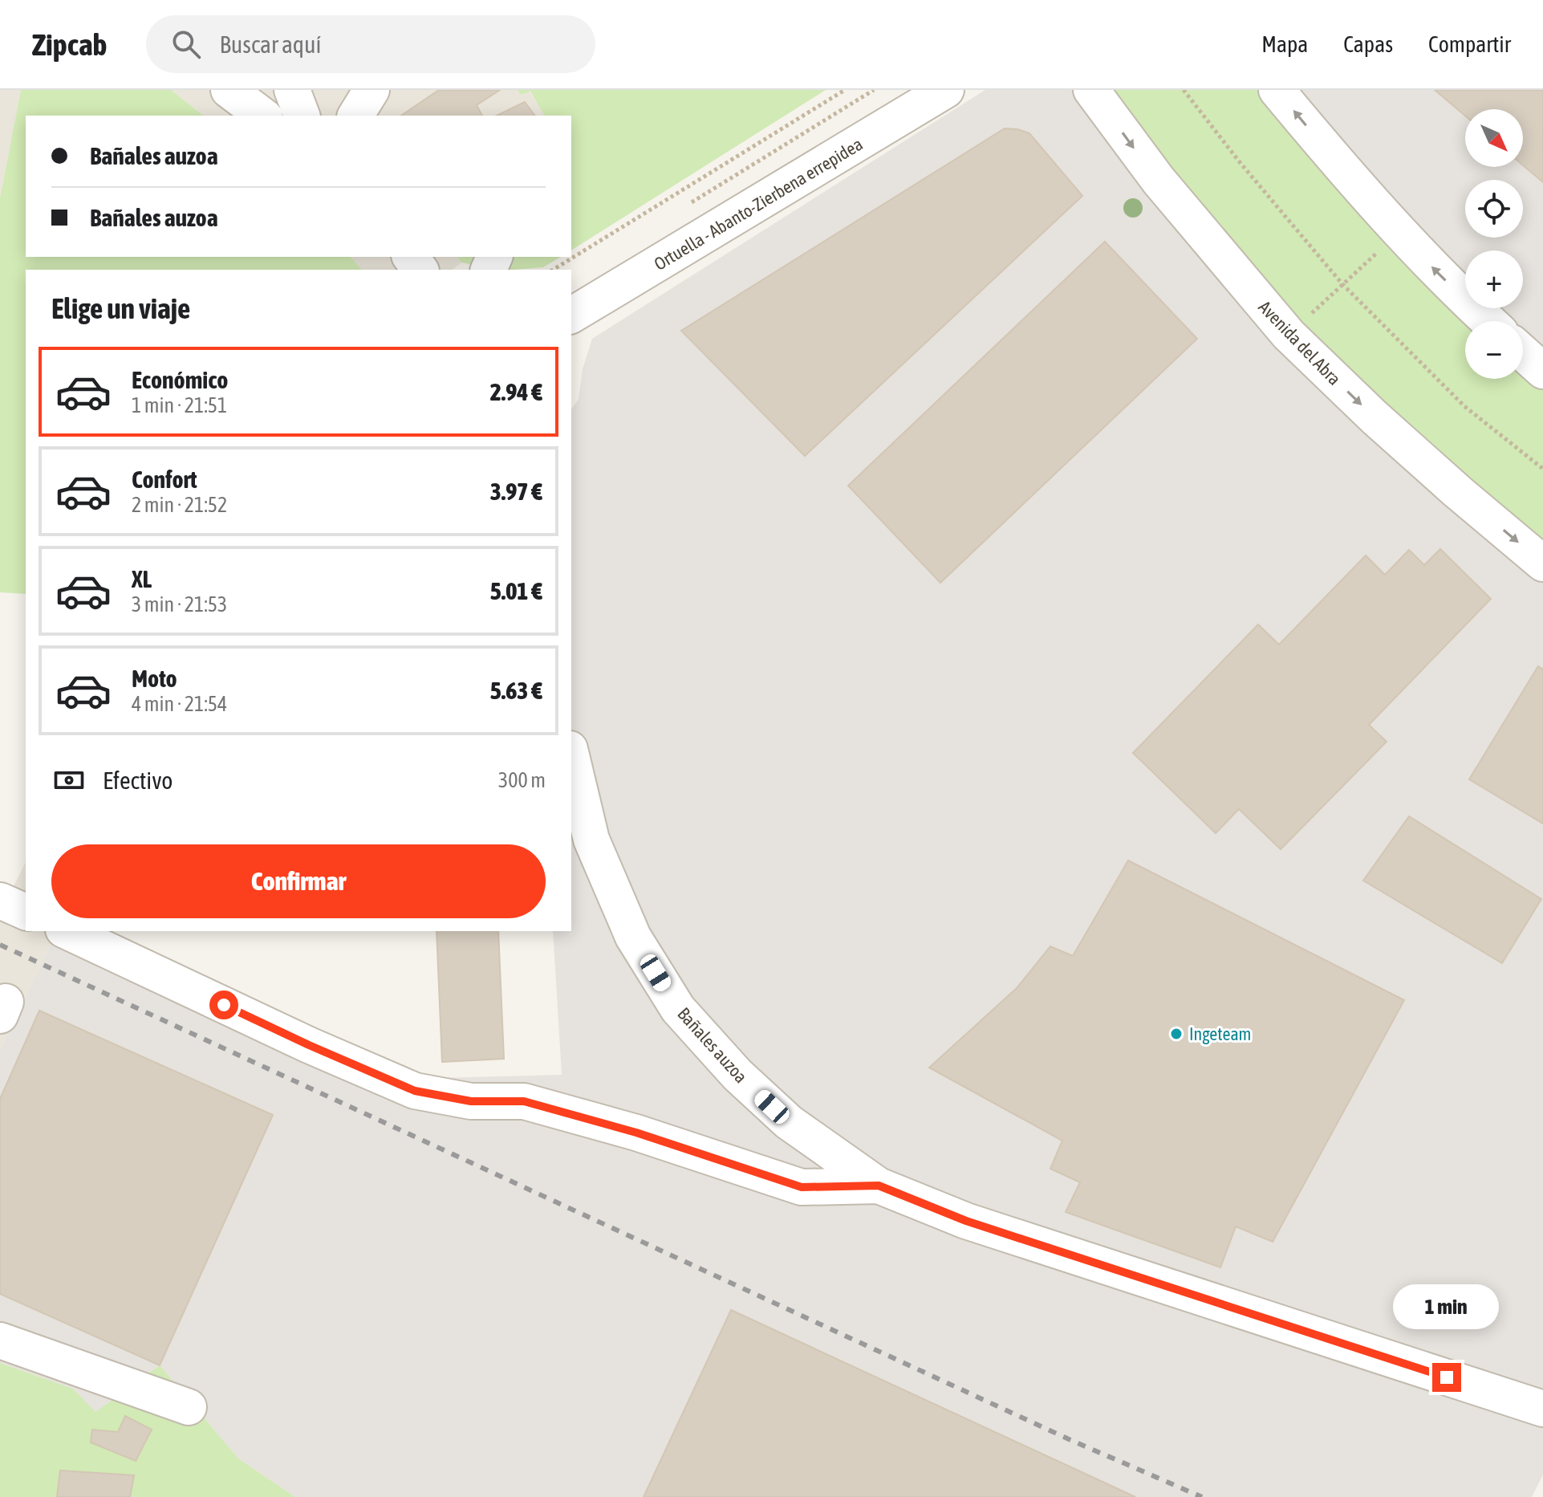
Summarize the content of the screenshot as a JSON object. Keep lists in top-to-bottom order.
{
  "streets": {
    "street": ["Ortuella - Abanto-Zierbena errepidea", "Avenida del Abra", "Bañales auzoa"]
  },
  "places": ["Ingeteam"],
  "north": "bottom right",
  "page": {
    "header": "Zipcab",
    "search": "Buscar aquí",
    "nav": ["Mapa", "Capas", "Compartir"],
    "map_buttons": ["+", "−"],
    "banner": ["Bañales auzoa", "Bañales auzoa"],
    "heading": "Elige un viaje",
    "list": [
      {
        "name": "Económico",
        "note": "1 min · 21:51",
        "value": "2.94 €"
      },
      {
        "name": "Confort",
        "note": "2 min · 21:52",
        "value": "3.97 €"
      },
      {
        "name": "XL",
        "note": "3 min · 21:53",
        "value": "5.01 €"
      },
      {
        "name": "Moto",
        "note": "4 min · 21:54",
        "value": "5.63 €"
      }
    ],
    "pay": ["Efectivo", "300 m"],
    "buttons": "Confirmar",
    "bubble": "1 min"
  }
}
